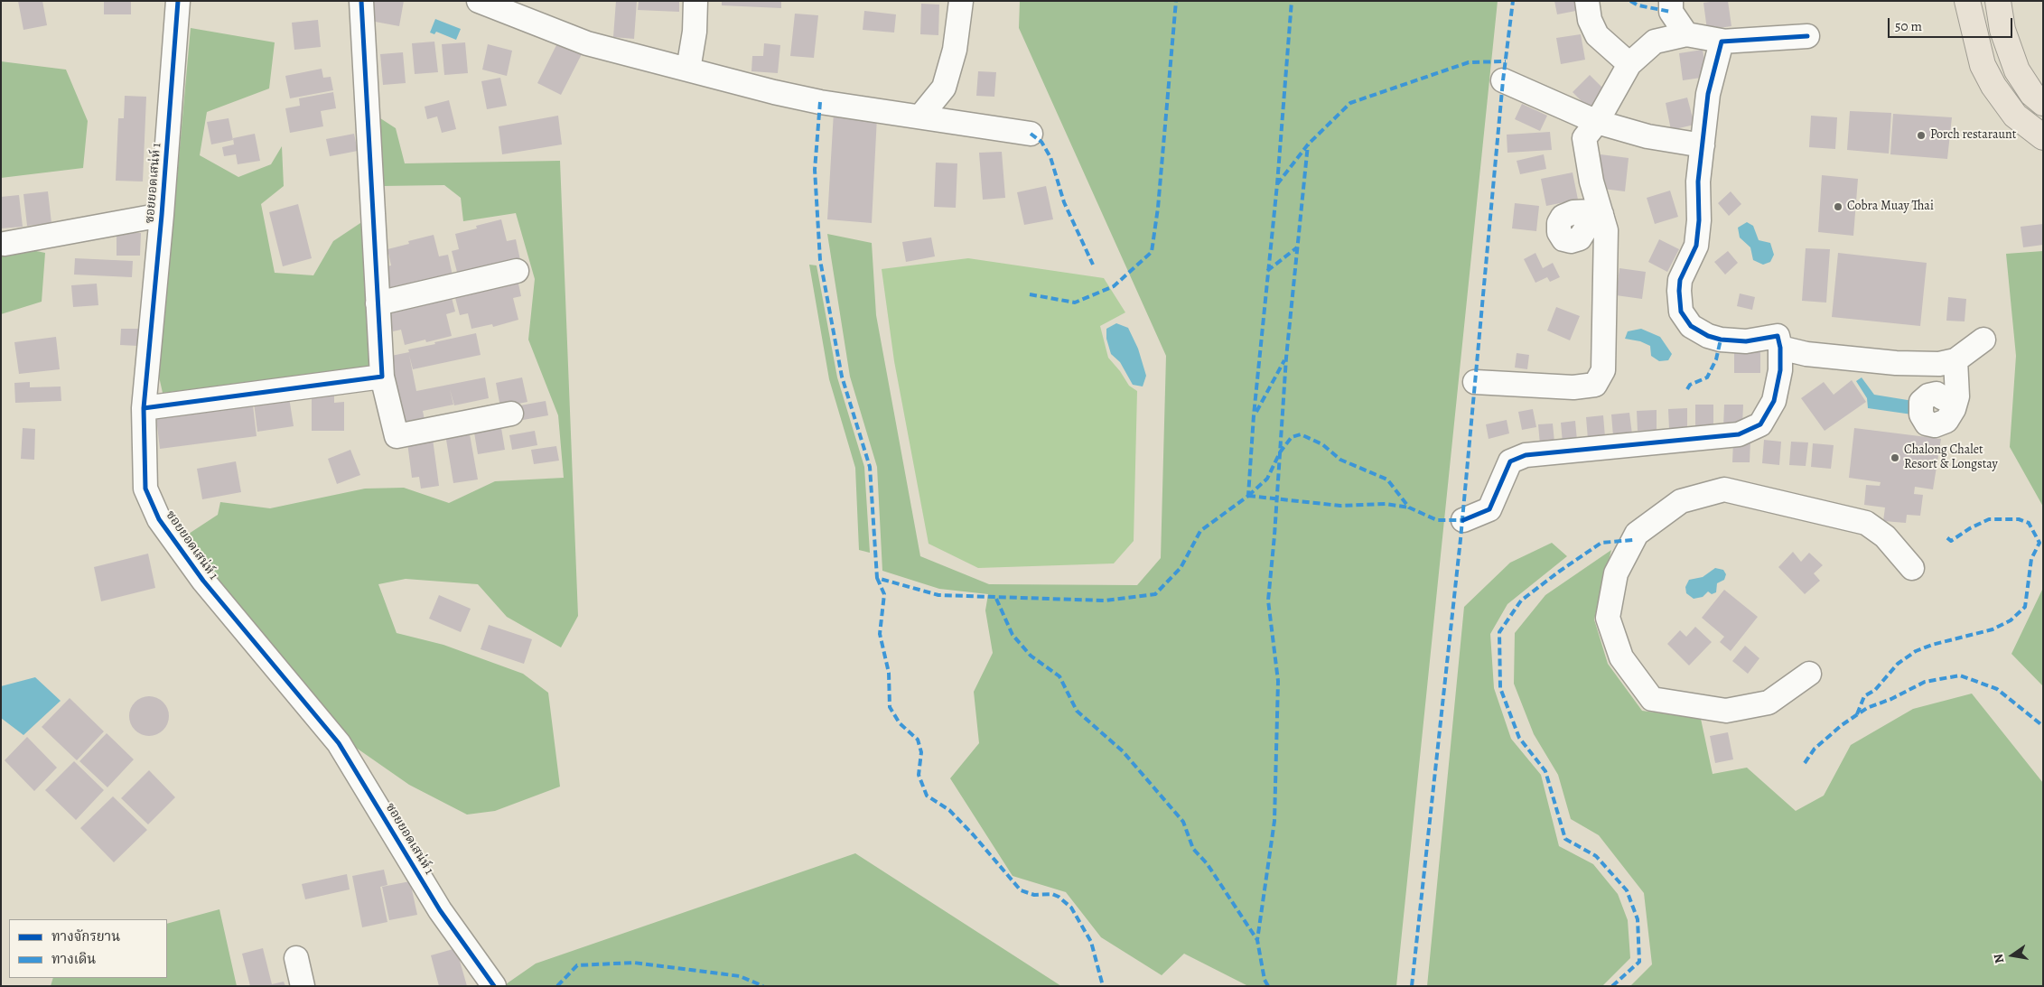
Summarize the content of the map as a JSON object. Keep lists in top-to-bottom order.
{
  "streets": {
    "street": ["ซอยยอดเสน่ห์ 1"]
  },
  "places": ["Porch restaraunt", "Cobra Muay Thai", "Chalong Chalet Resort & Longstay"],
  "legend": ["ทางจักรยาน", "ทางเดิน"],
  "scale_bar": "50 m",
  "north": "left"
}
